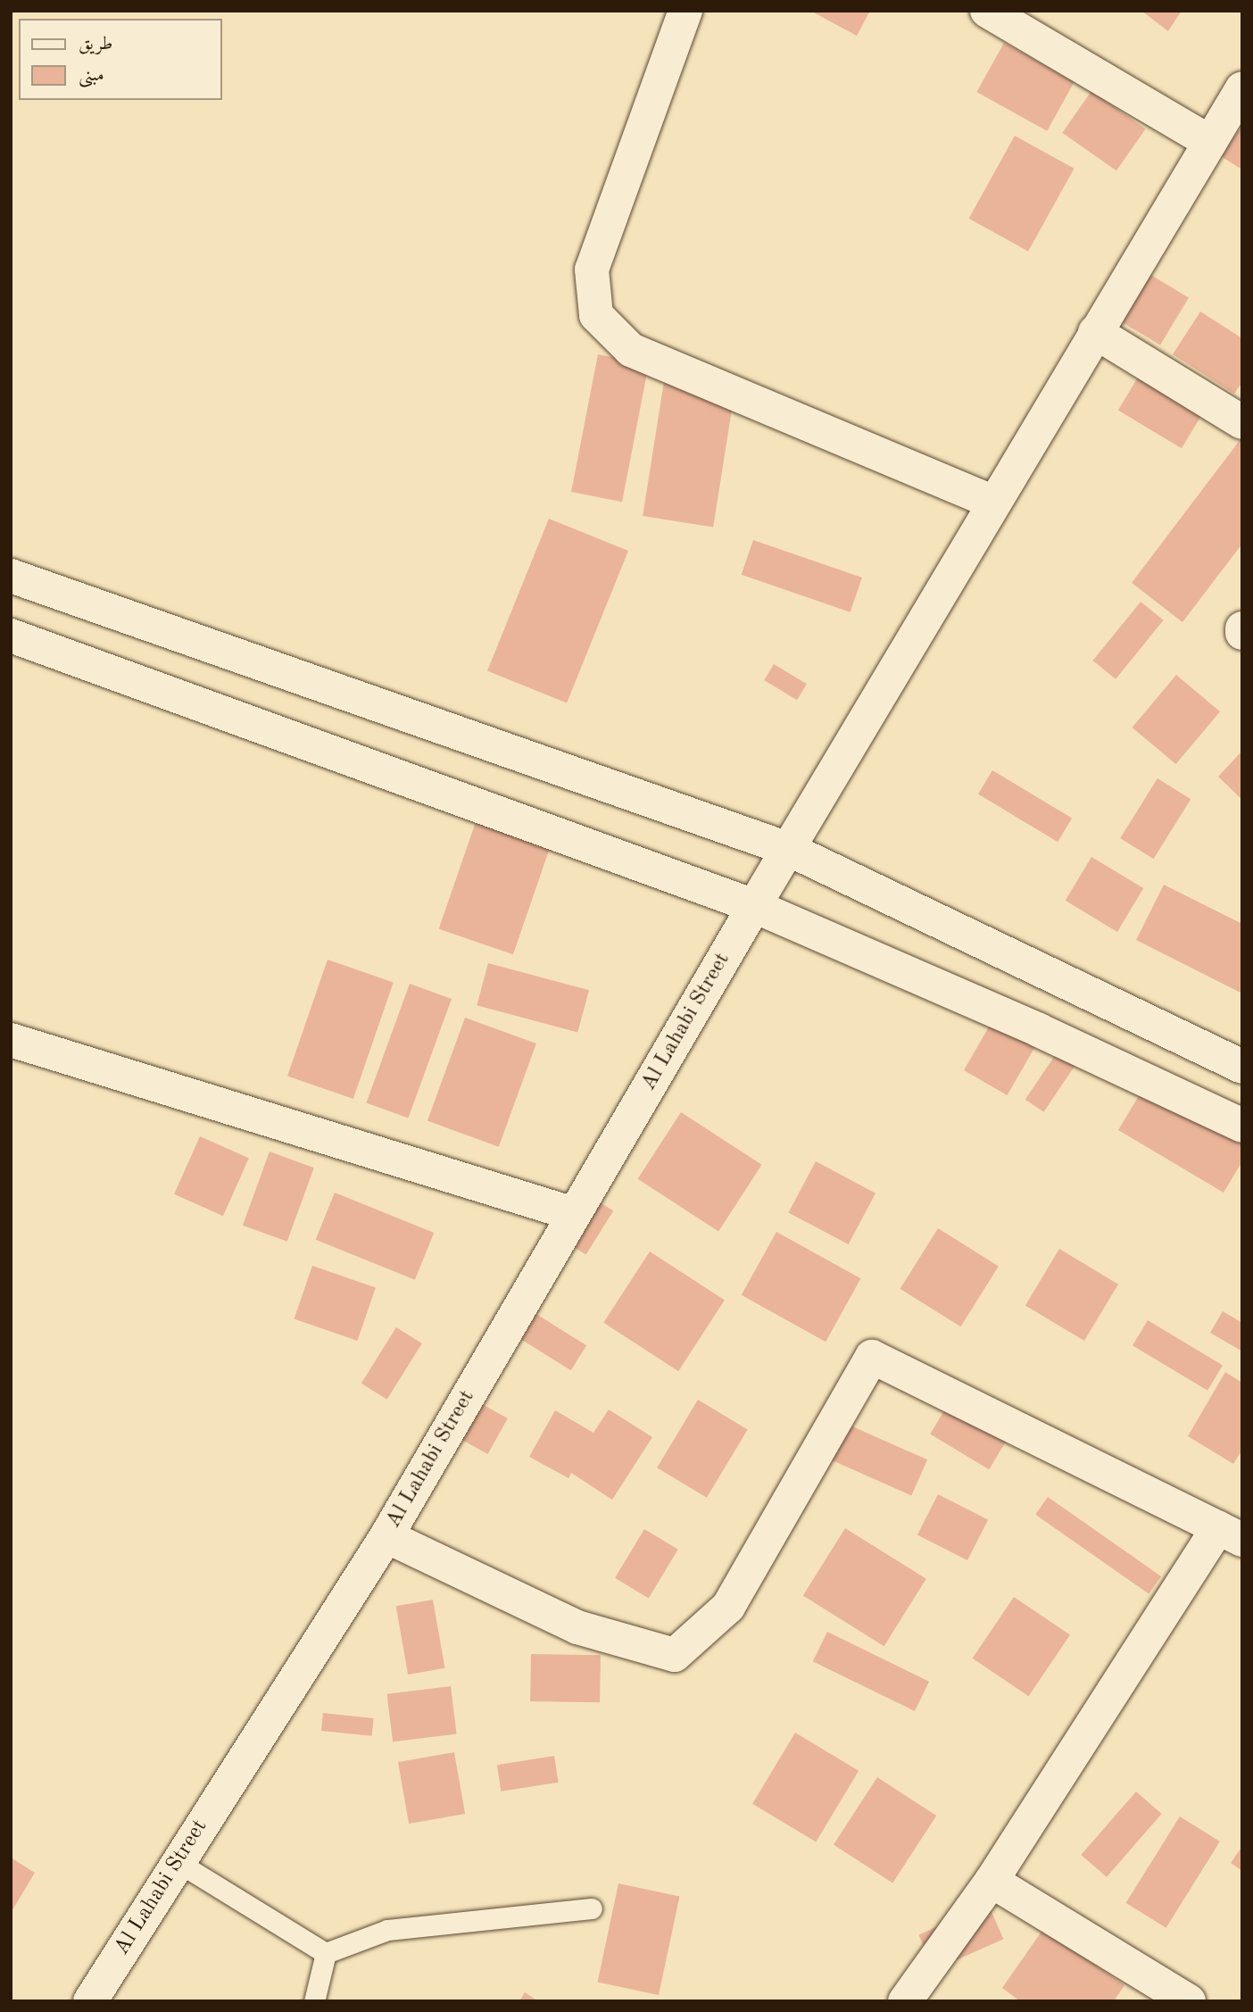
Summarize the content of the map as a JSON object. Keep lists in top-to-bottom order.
{
  "streets": {
    "street": ["Al Lahabi Street"]
  },
  "legend": ["طريق", "مبنى"]
}
